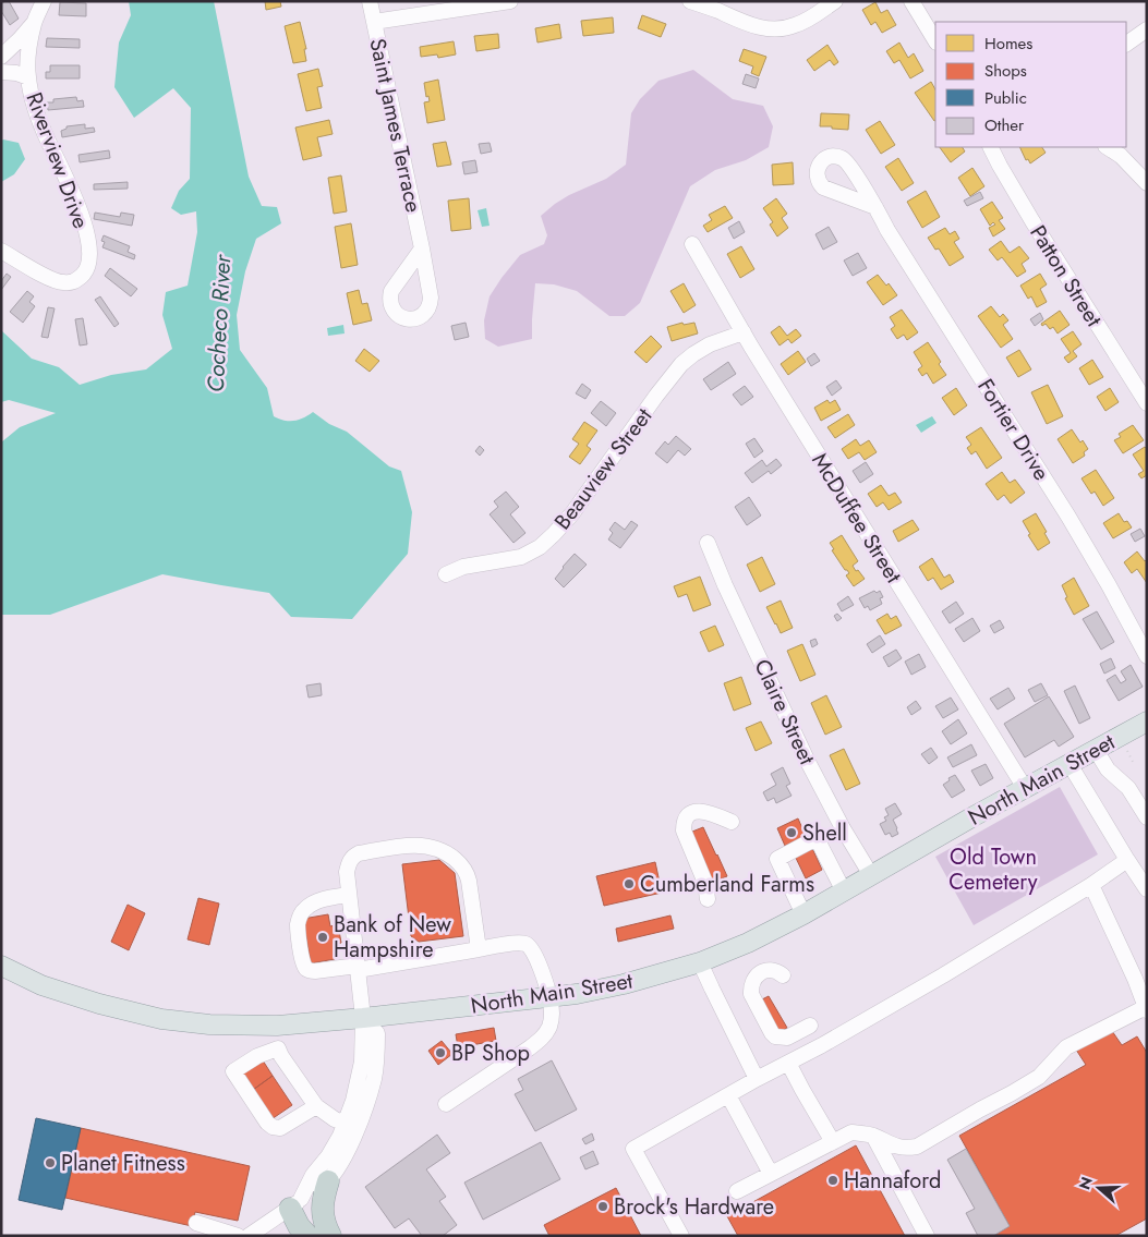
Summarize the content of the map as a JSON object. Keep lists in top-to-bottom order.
{
  "streets": {
    "main road": ["North Main Street"],
    "street": [
      "Saint James Terrace",
      "Riverview Drive",
      "Patton Street",
      "Fortier Drive",
      "Beauview Street",
      "McDuffee Street",
      "Claire Street"
    ]
  },
  "crossings": [
    ["Beauview Street", "McDuffee Street"],
    ["McDuffee Street", "North Main Street"],
    ["Claire Street", "North Main Street"]
  ],
  "water": ["Cocheco River"],
  "parks": ["Old Town Cemetery"],
  "places": [
    "Shell",
    "Cumberland Farms",
    "Bank of New Hampshire",
    "BP Shop",
    "Planet Fitness",
    "Hannaford",
    "Brock's Hardware"
  ],
  "legend": [
    "Homes",
    "Shops",
    "Public",
    "Other"
  ],
  "north": "left"
}
